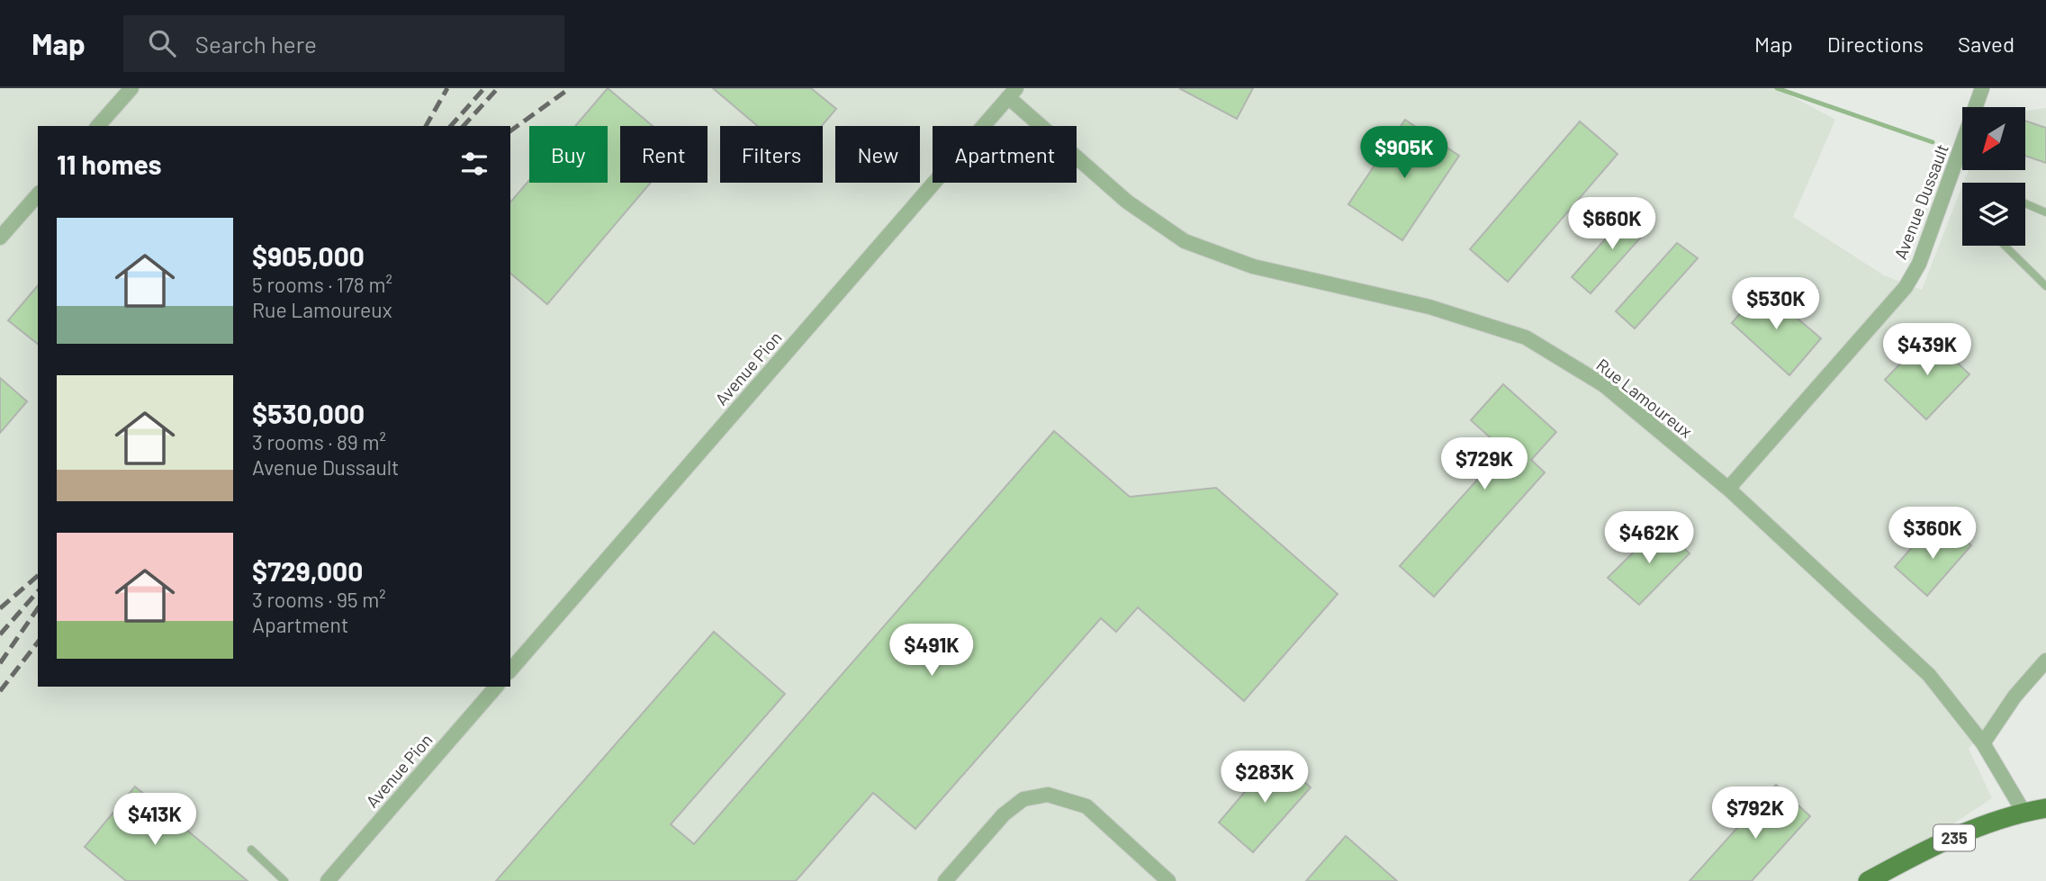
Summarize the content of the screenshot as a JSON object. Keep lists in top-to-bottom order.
{
  "streets": {
    "main road": ["235"],
    "street": ["Avenue Dussault", "Avenue Pion", "Rue Lamoureux"]
  },
  "crossings": [
    ["Avenue Dussault", "Rue Lamoureux"],
    ["Avenue Pion", "Rue Lamoureux"],
    ["Rue Lamoureux", "235"]
  ],
  "north": "bottom left",
  "page": {
    "header": "Map",
    "search": "Search here",
    "nav": ["Map", "Directions", "Saved"],
    "price": [
      "$905K",
      "$660K",
      "$530K",
      "$439K",
      "$729K",
      "$360K",
      "$462K",
      "$491K",
      "$283K",
      "$792K",
      "$413K"
    ],
    "chip": [
      "Buy",
      "Rent",
      "Filters",
      "New",
      "Apartment"
    ],
    "heading": "11 homes",
    "list": [
      {
        "name": "$905,000",
        "note": "5 rooms · 178 m² · Rue Lamoureux"
      },
      {
        "name": "$530,000",
        "note": "3 rooms · 89 m² · Avenue Dussault"
      },
      {
        "name": "$729,000",
        "note": "3 rooms · 95 m² · Apartment"
      }
    ]
  }
}
